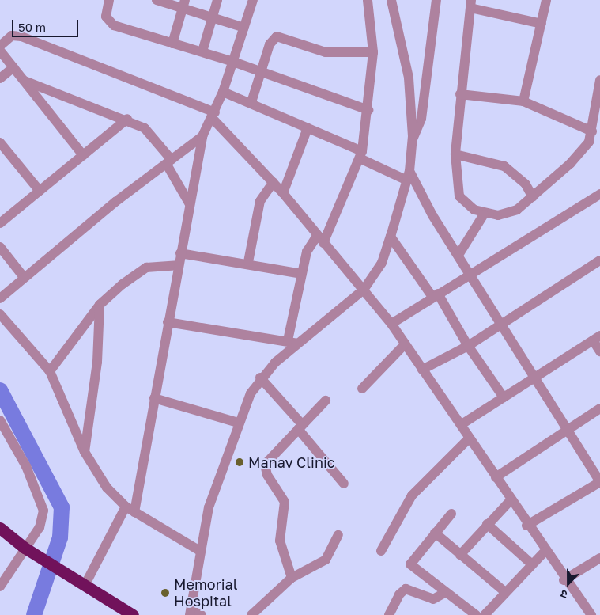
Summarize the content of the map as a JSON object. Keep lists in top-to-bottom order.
{
  "places": ["Manav Clinic", "Memorial Hospital"],
  "scale_bar": "50 m",
  "north": "bottom"
}
